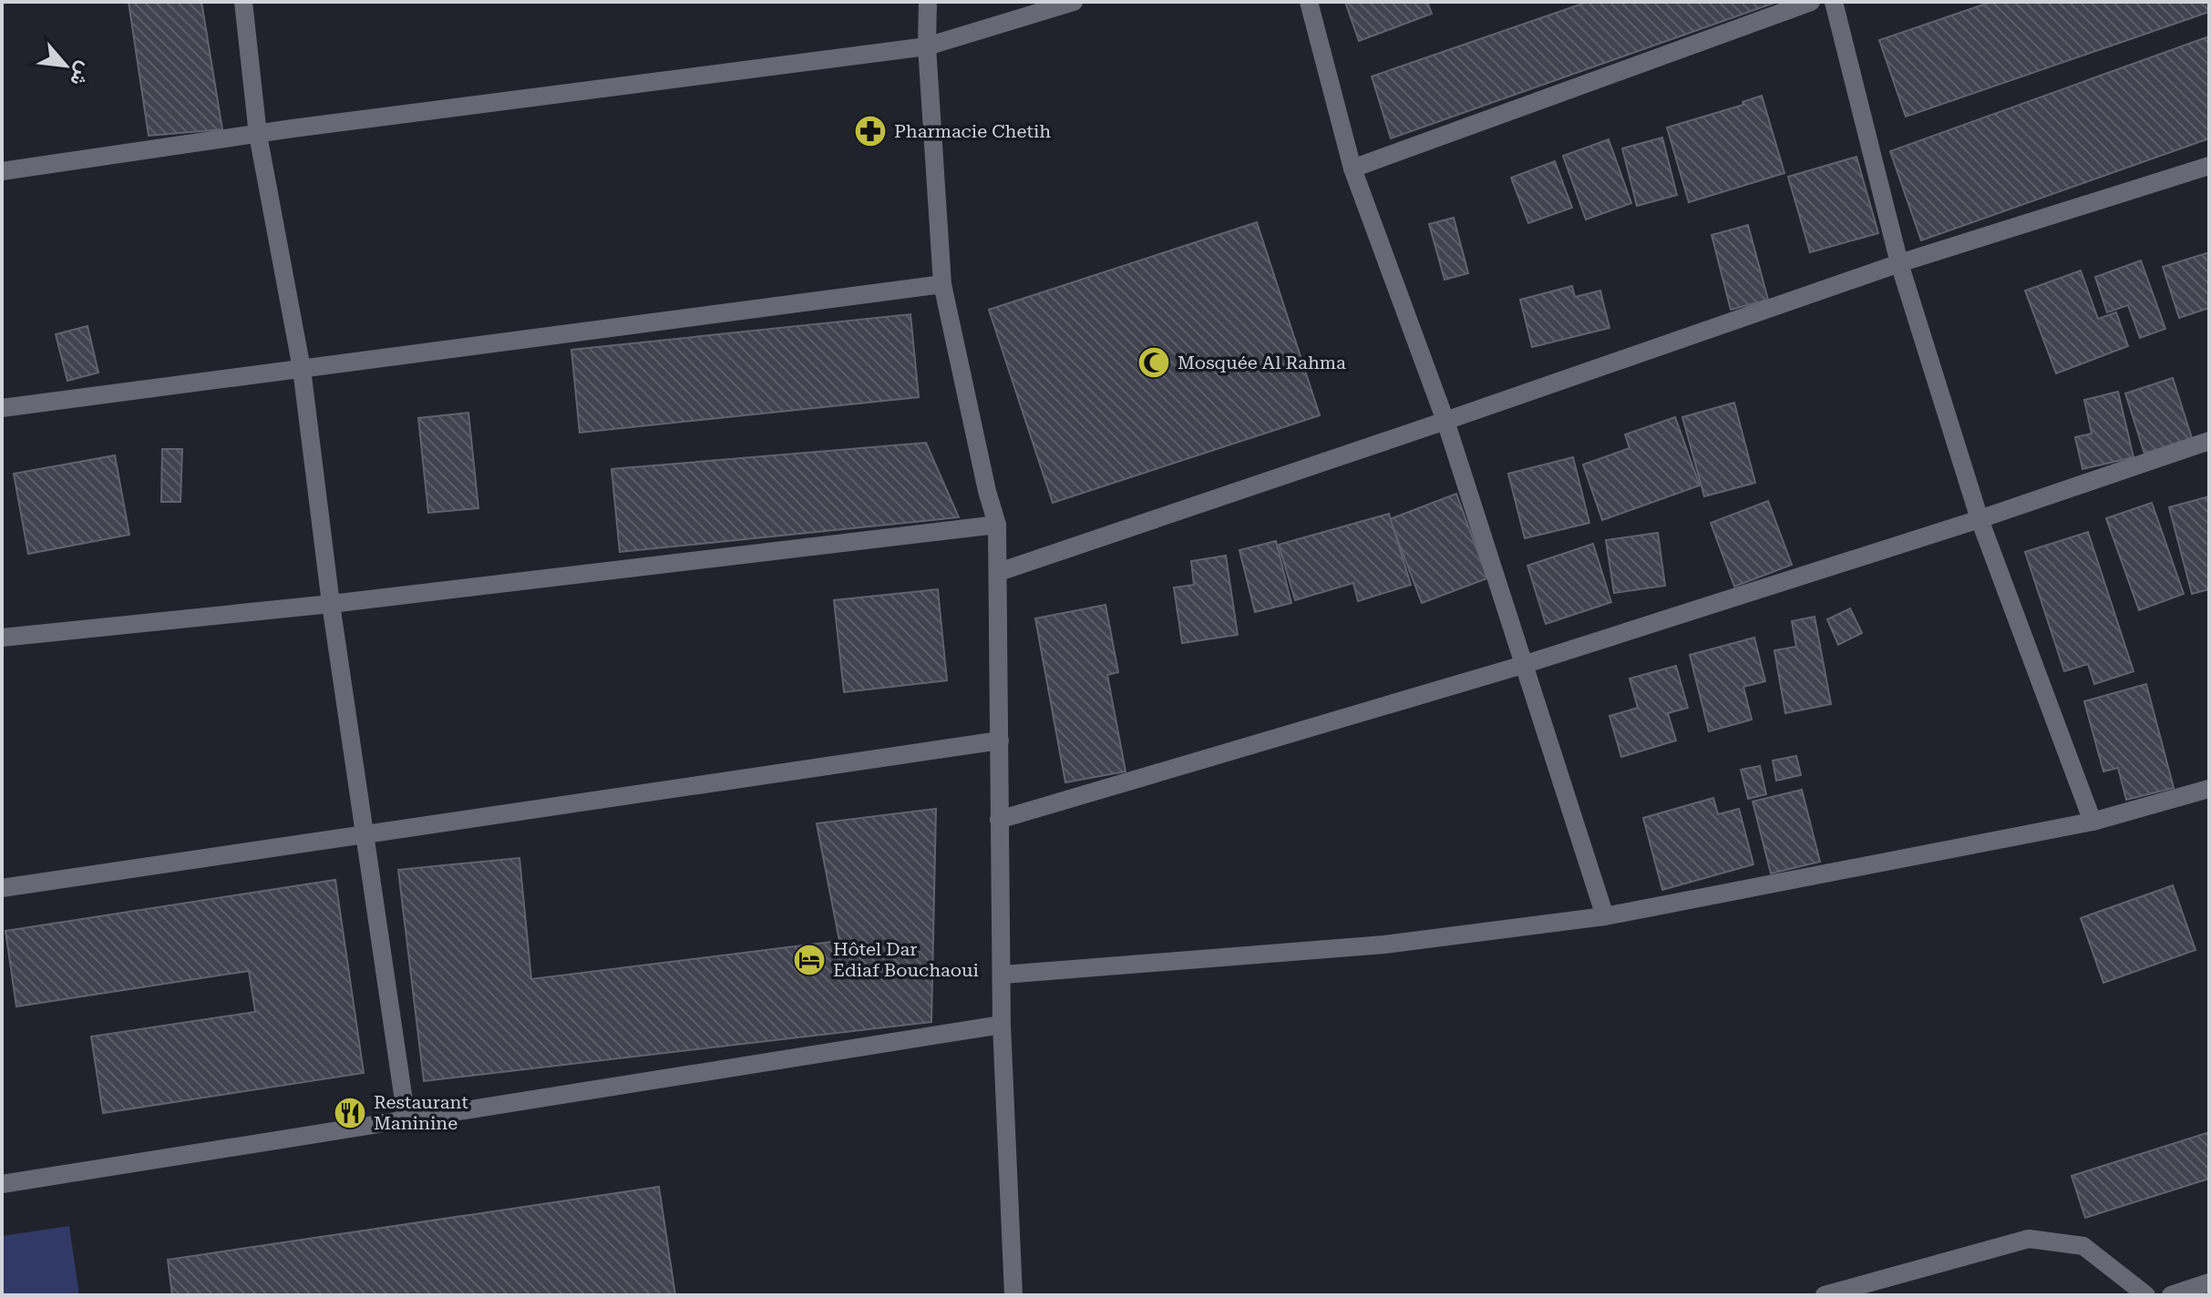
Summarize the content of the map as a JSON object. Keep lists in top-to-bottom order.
{
  "places": {
    "pharmacy": ["Pharmacie Chetih"],
    "mosque": ["Mosquée Al Rahma"],
    "hotel": ["Hôtel Dar Ediaf Bouchaoui"],
    "restaurant": ["Restaurant Maninine"]
  },
  "north": "bottom right"
}
